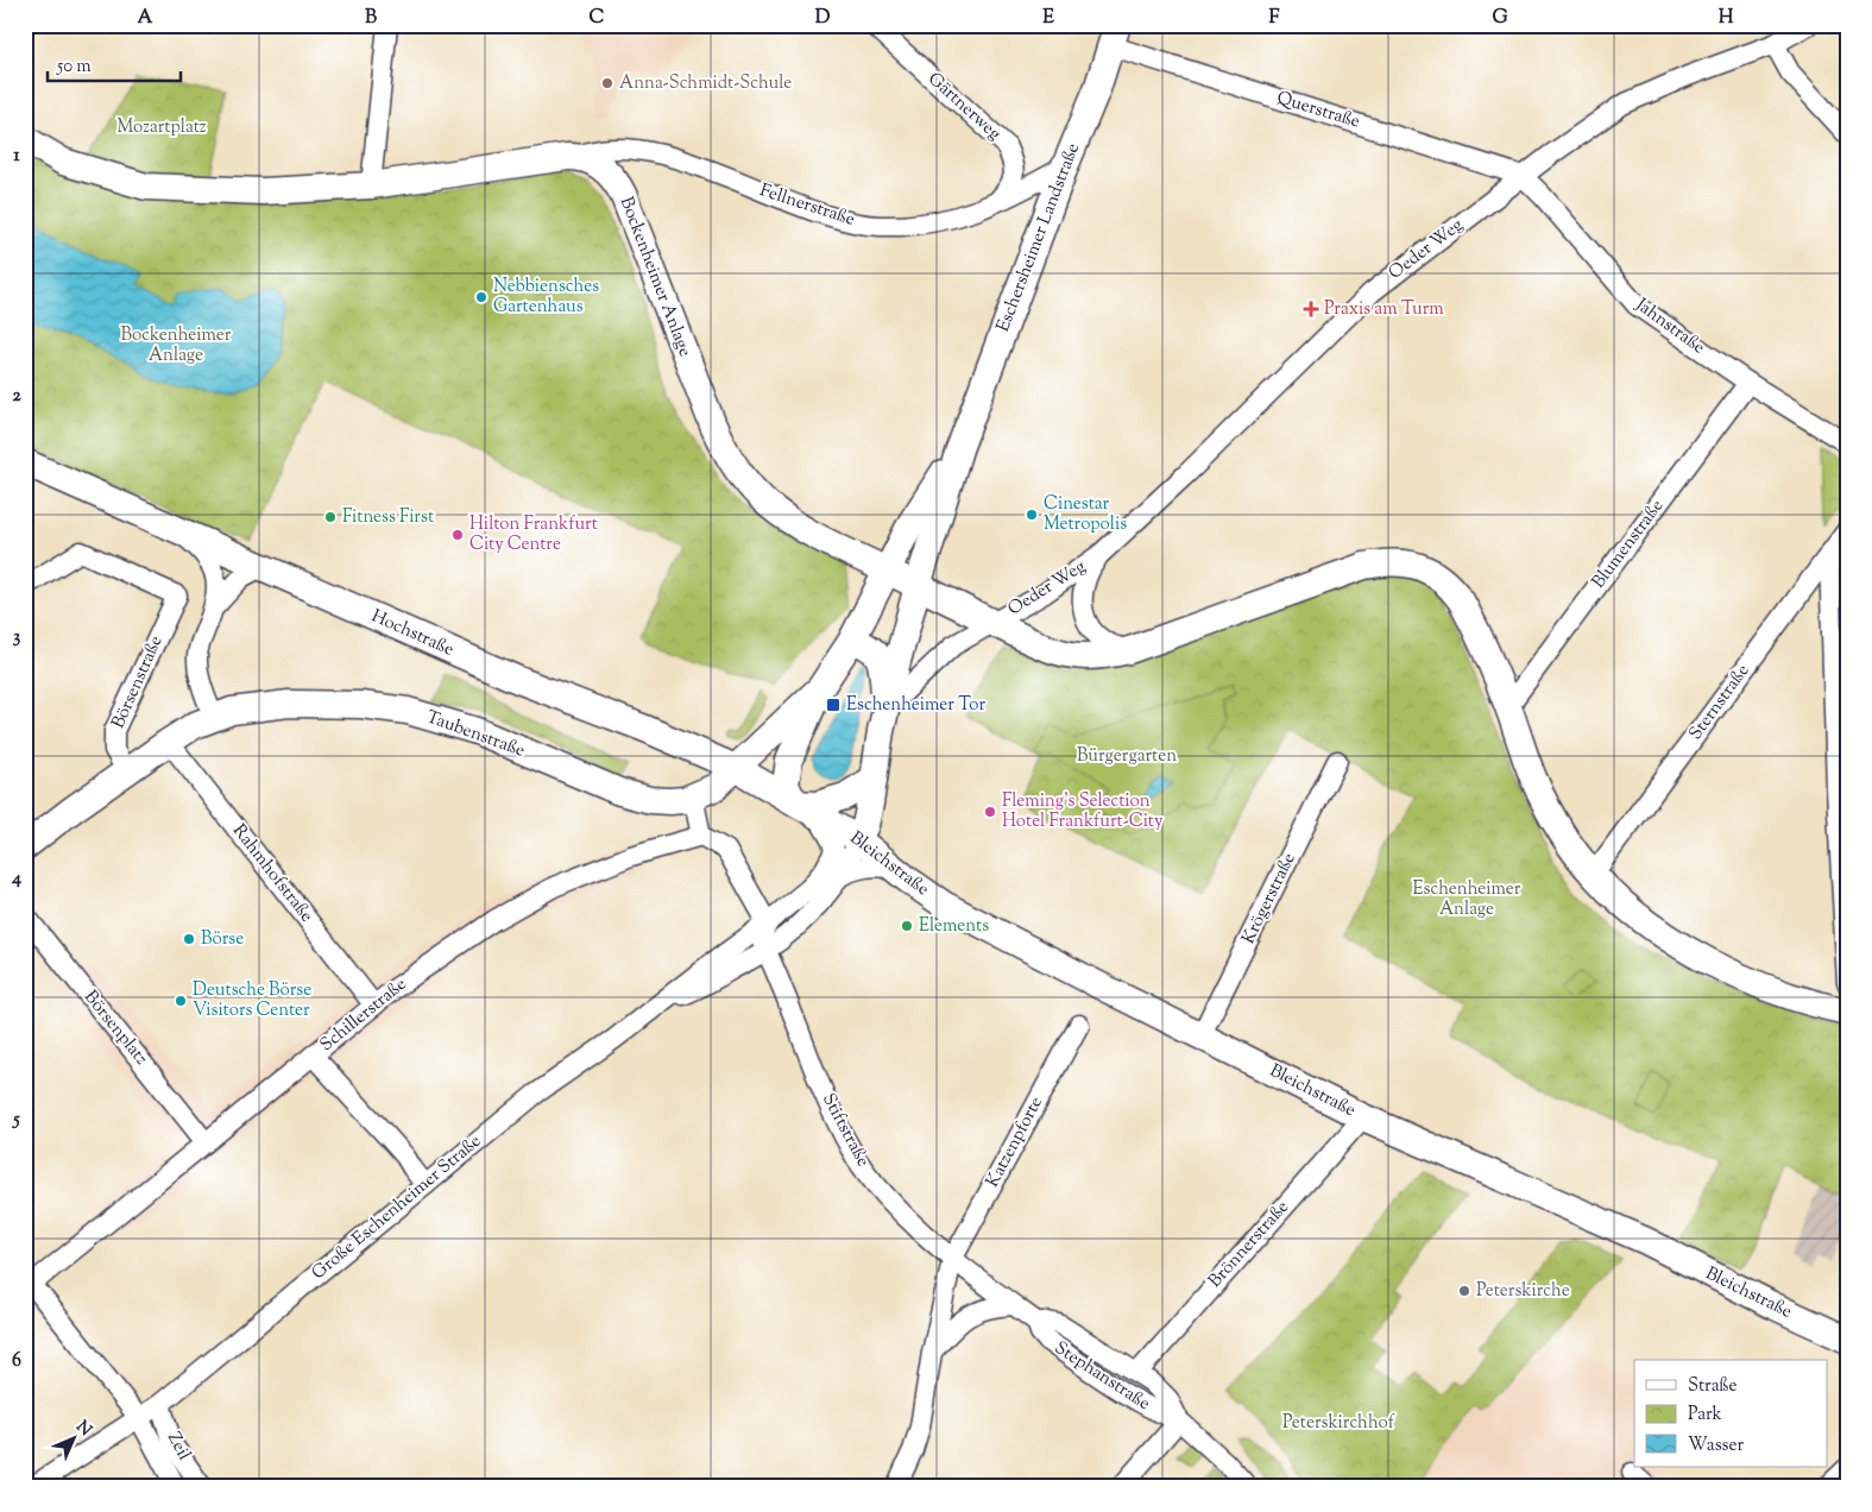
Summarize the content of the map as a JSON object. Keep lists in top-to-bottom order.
{
  "streets": {
    "main road": [
      "Eschersheimer Landstraße",
      "Bockenheimer Anlage",
      "Hochstraße",
      "Taubenstraße",
      "Bleichstraße",
      "Große Eschenheimer Straße"
    ],
    "street": [
      "Gärtnerweg",
      "Querstraße",
      "Fellnerstraße",
      "Oeder Weg",
      "Jahnstraße",
      "Blumenstraße",
      "Börsenstraße",
      "Sternstraße",
      "Rahmhofstraße",
      "Krögerstraße",
      "Schillerstraße",
      "Börsenplatz",
      "Stiftstraße",
      "Katzenpforte",
      "Brönnerstraße",
      "Stephanstraße",
      "Zeil"
    ]
  },
  "crossings": [
    ["Gärtnerweg", "Fellnerstraße"],
    ["Querstraße", "Eschersheimer Landstraße"],
    ["Querstraße", "Oeder Weg"],
    ["Querstraße", "Jahnstraße"],
    ["Fellnerstraße", "Eschersheimer Landstraße"],
    ["Fellnerstraße", "Bockenheimer Anlage"],
    ["Eschersheimer Landstraße", "Bockenheimer Anlage"],
    ["Oeder Weg", "Jahnstraße"],
    ["Jahnstraße", "Blumenstraße"],
    ["Hochstraße", "Taubenstraße"],
    ["Hochstraße", "Bleichstraße"],
    ["Hochstraße", "Große Eschenheimer Straße"],
    ["Taubenstraße", "Rahmhofstraße"],
    ["Bleichstraße", "Krögerstraße"],
    ["Bleichstraße", "Große Eschenheimer Straße"],
    ["Bleichstraße", "Brönnerstraße"],
    ["Rahmhofstraße", "Schillerstraße"],
    ["Schillerstraße", "Börsenplatz"],
    ["Schillerstraße", "Zeil"],
    ["Stiftstraße", "Katzenpforte"],
    ["Stiftstraße", "Große Eschenheimer Straße"],
    ["Stiftstraße", "Stephanstraße"],
    ["Katzenpforte", "Stephanstraße"],
    ["Große Eschenheimer Straße", "Zeil"],
    ["Brönnerstraße", "Stephanstraße"]
  ],
  "parks": [
    "Mozartplatz",
    "Bockenheimer Anlage",
    "Bürgergarten",
    "Eschenheimer Anlage",
    "Peterskirchhof"
  ],
  "places": {
    "other": [
      "Anna-Schmidt-Schule",
      "Nebbiensches Gartenhaus",
      "Cinestar Metropolis",
      "Fitness First",
      "Hilton Frankfurt City Centre",
      "Fleming's Selection Hotel Frankfurt-City",
      "Elements",
      "Börse",
      "Deutsche Börse Visitors Center",
      "Peterskirche"
    ],
    "health": ["Praxis am Turm"],
    "transit": ["Eschenheimer Tor"]
  },
  "legend": ["Straße", "Park", "Wasser"],
  "scale_bar": "50 m",
  "north": "top right",
  "grid": {
    "columns": [
      "A",
      "B",
      "C",
      "D",
      "E",
      "F",
      "G",
      "H"
    ],
    "rows": [
      "1",
      "2",
      "3",
      "4",
      "5",
      "6"
    ]
  }
}
